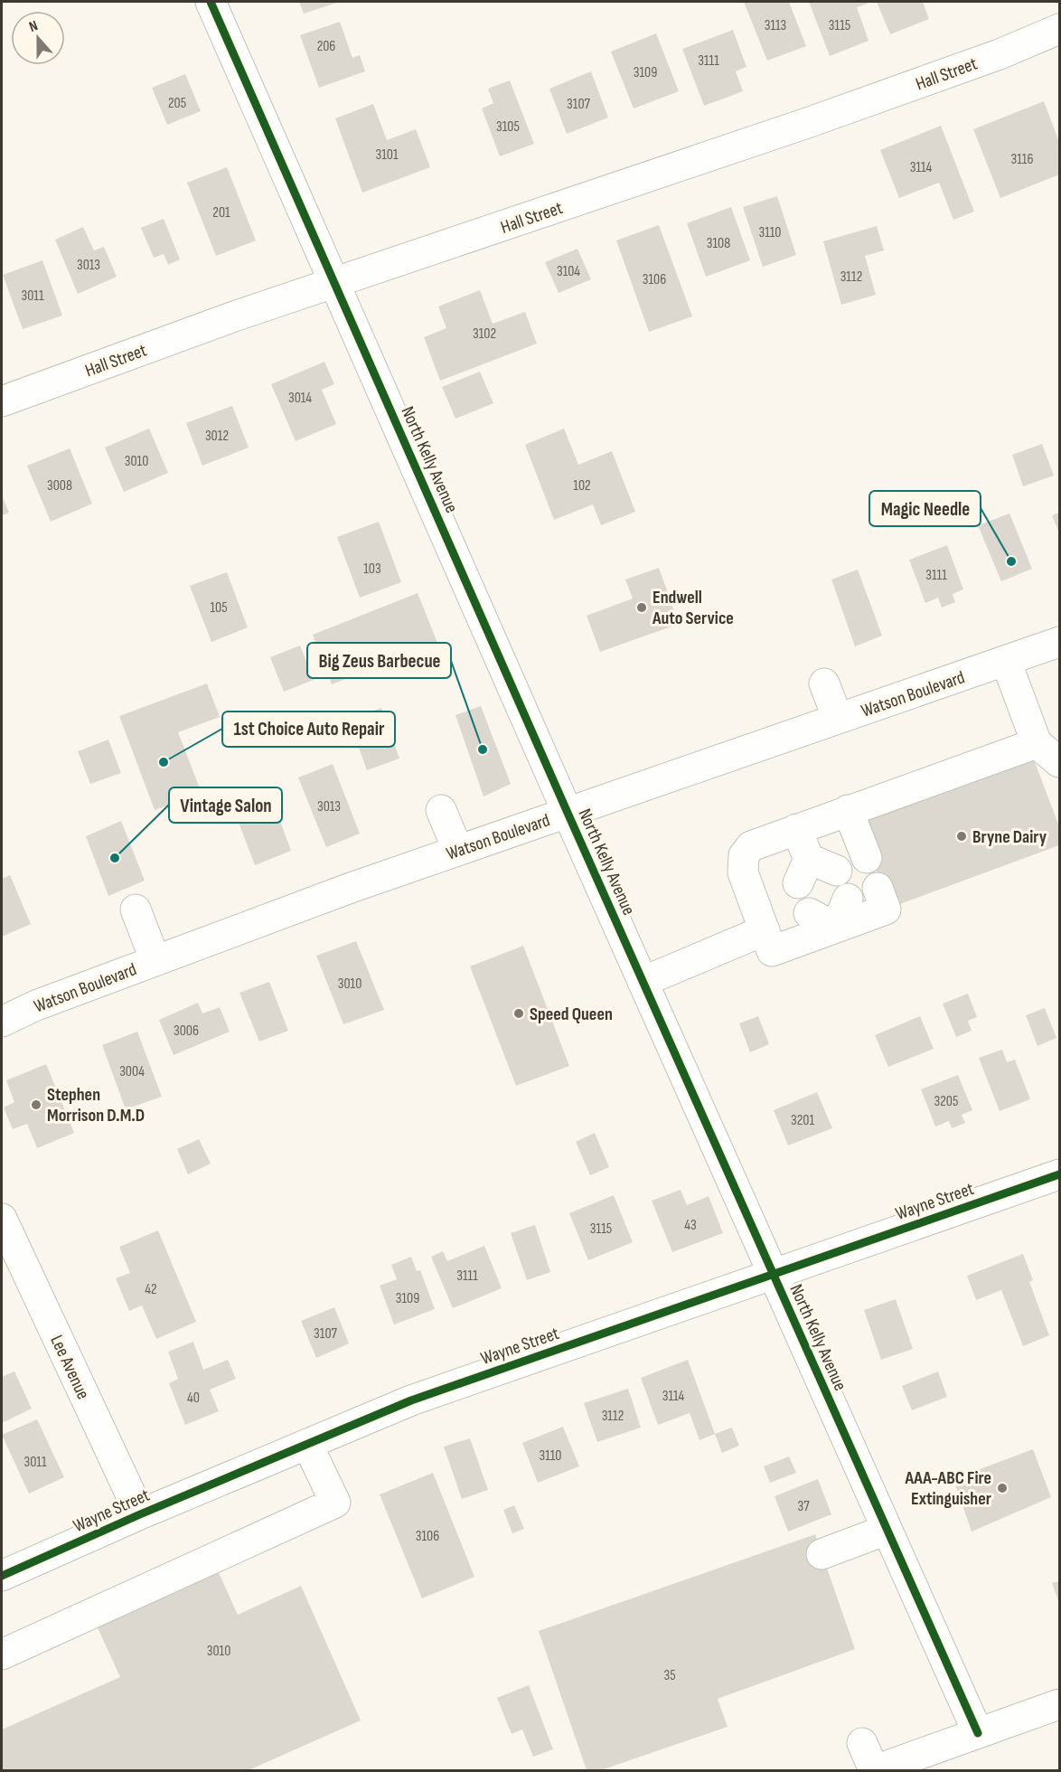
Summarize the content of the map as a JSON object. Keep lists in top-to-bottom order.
{
  "streets": {
    "street": [
      "Hall Street",
      "North Kelly Avenue",
      "Watson Boulevard",
      "Wayne Street",
      "Lee Avenue"
    ]
  },
  "crossings": [
    ["Hall Street", "North Kelly Avenue"],
    ["North Kelly Avenue", "Watson Boulevard"],
    ["North Kelly Avenue", "Wayne Street"],
    ["Wayne Street", "Lee Avenue"]
  ],
  "places": [
    "Magic Needle",
    "Endwell Auto Service",
    "Big Zeus Barbecue",
    "1st Choice Auto Repair",
    "Bryne Dairy",
    "Vintage Salon",
    "Speed Queen",
    "Stephen Morrison D.M.D",
    "AAA-ABC Fire Extinguisher"
  ],
  "house_numbers": [
    "3113",
    "3115",
    "206",
    "3111",
    "3109",
    "205",
    "3107",
    "3105",
    "3101",
    "3116",
    "3114",
    "201",
    "3110",
    "3108",
    "3013",
    "3104",
    "3112",
    "3106",
    "3011",
    "3102",
    "3014",
    "3012",
    "3010",
    "3008",
    "102",
    "103",
    "3111",
    "105",
    "3013",
    "3010",
    "3006",
    "3004",
    "3205",
    "3201",
    "43",
    "3115",
    "3111",
    "42",
    "3109",
    "3107",
    "3114",
    "40",
    "3112",
    "3110",
    "3011",
    "37",
    "3106",
    "3010",
    "35"
  ],
  "north": "top"
}
